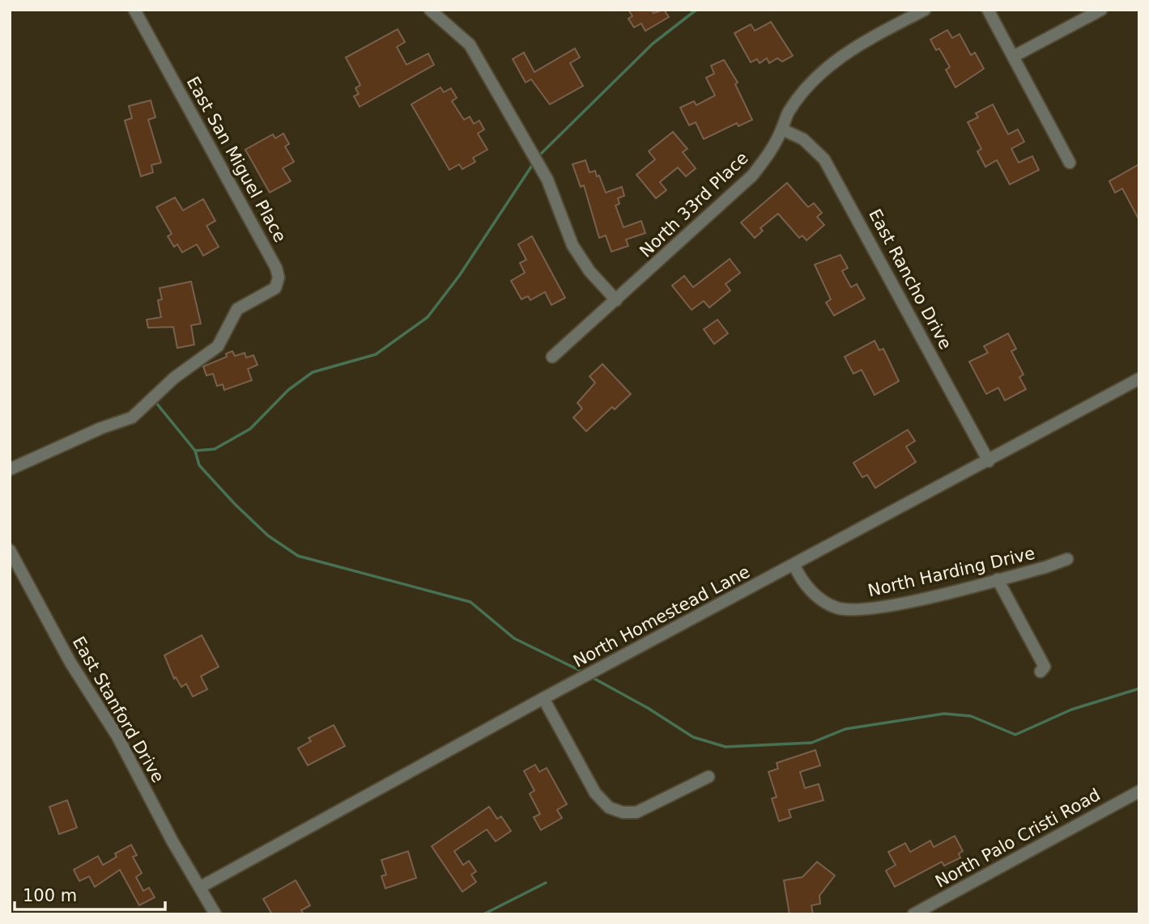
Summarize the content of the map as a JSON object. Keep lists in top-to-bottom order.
{
  "streets": {
    "street": [
      "East San Miguel Place",
      "North 33rd Place",
      "East Rancho Drive",
      "North Harding Drive",
      "North Homestead Lane",
      "East Stanford Drive",
      "North Palo Cristi Road"
    ]
  },
  "crossings": [
    ["North 33rd Place", "East Rancho Drive"],
    ["East Rancho Drive", "North Homestead Lane"],
    ["North Harding Drive", "North Homestead Lane"],
    ["North Homestead Lane", "East Stanford Drive"]
  ],
  "scale_bar": "100 m"
}
